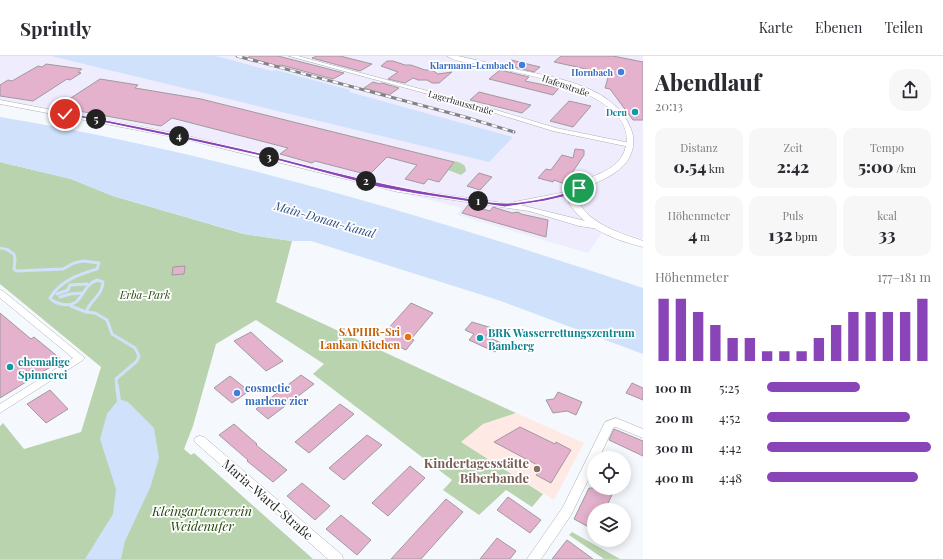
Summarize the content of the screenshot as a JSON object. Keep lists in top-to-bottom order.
{
  "streets": {
    "street": ["Hafenstraße", "Lagerhausstraße", "Maria-Ward-Straße"]
  },
  "crossings": [
    ["Hafenstraße", "Lagerhausstraße"]
  ],
  "water": ["Main-Donau-Kanal"],
  "parks": ["Erba-Park", "Kleingartenverein Weidenufer"],
  "places": [
    "Klarmann-Lembach",
    "Hornbach",
    "Deru",
    "SAPHIR-Sri Lankan Kitchen",
    "BRK Wasserrettungszentrum Bamberg",
    "ehemalige Spinnerei",
    "cosmetic marlene zier",
    "Kindertagesstätte Biberbande"
  ],
  "page": {
    "header": "Sprintly",
    "nav": ["Karte", "Ebenen", "Teilen"],
    "heading": ["Abendlauf", "20:13"],
    "pins": [
      "5",
      "4",
      "3",
      "2",
      "1"
    ],
    "stats": [
      ["Distanz", "0.54 km"],
      ["Zeit", "2:42"],
      ["Tempo", "5:00 /km"],
      ["Höhenmeter", "4 m"],
      ["Puls", "132 bpm"],
      ["kcal", "33"]
    ],
    "chart": ["Höhenmeter", "177–181 m"],
    "list": [
      {
        "name": "100 m",
        "note": "5:25"
      },
      {
        "name": "200 m",
        "note": "4:52"
      },
      {
        "name": "300 m",
        "note": "4:42"
      },
      {
        "name": "400 m",
        "note": "4:48"
      }
    ]
  }
}
